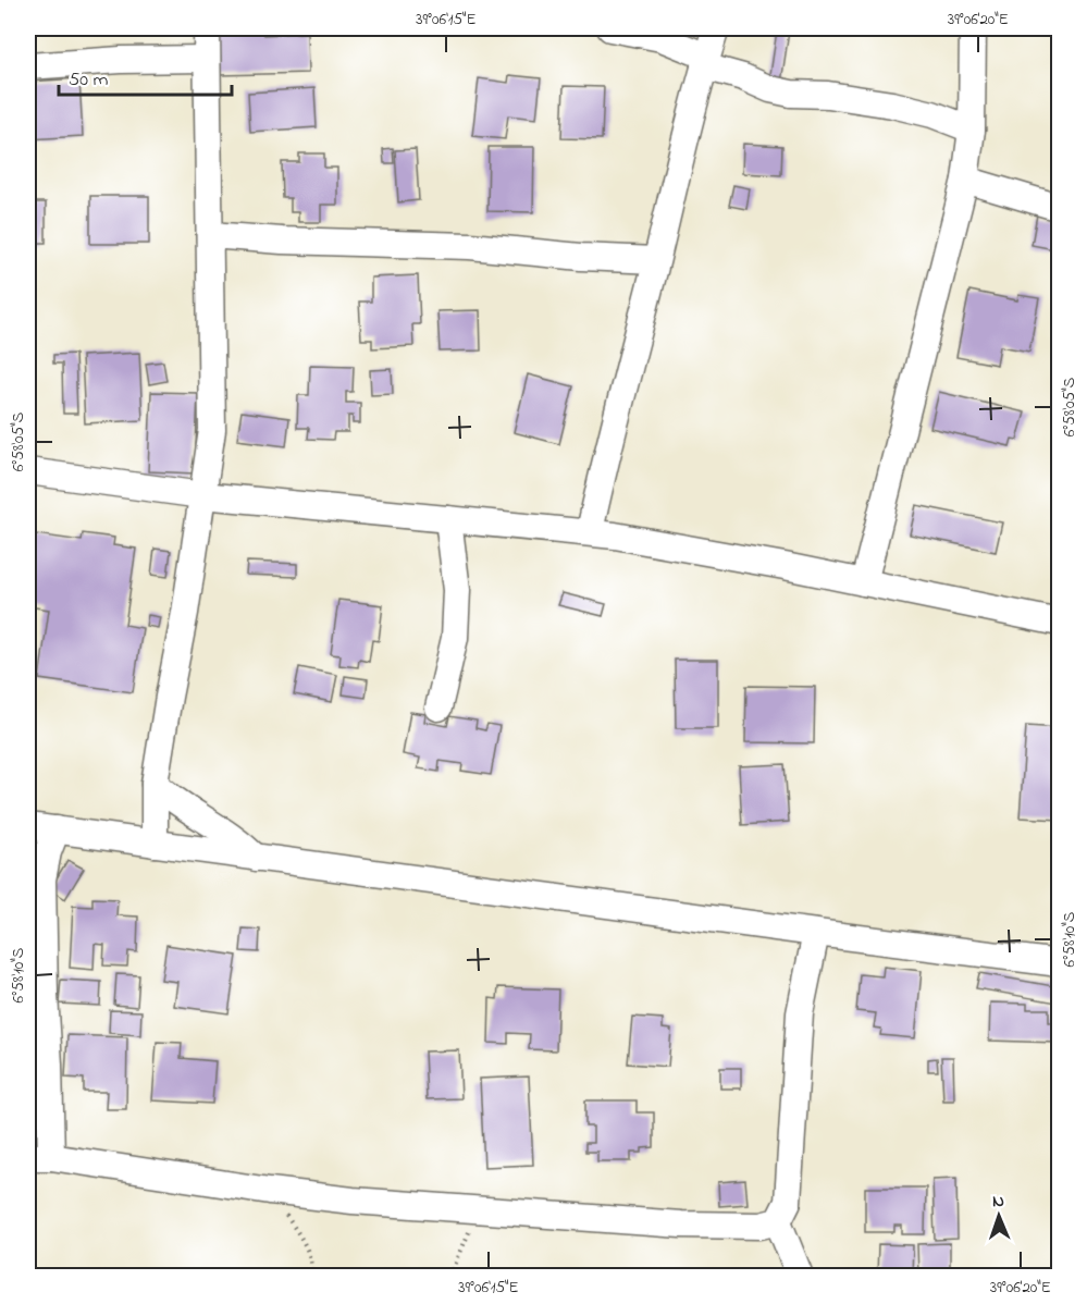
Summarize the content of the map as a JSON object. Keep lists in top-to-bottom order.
{
  "scale_bar": "50 m",
  "north": "top",
  "coordinates": [
    "39°06'15\"E",
    "39°06'20\"E",
    "6°58'05\"S",
    "6°58'10\"S"
  ]
}
